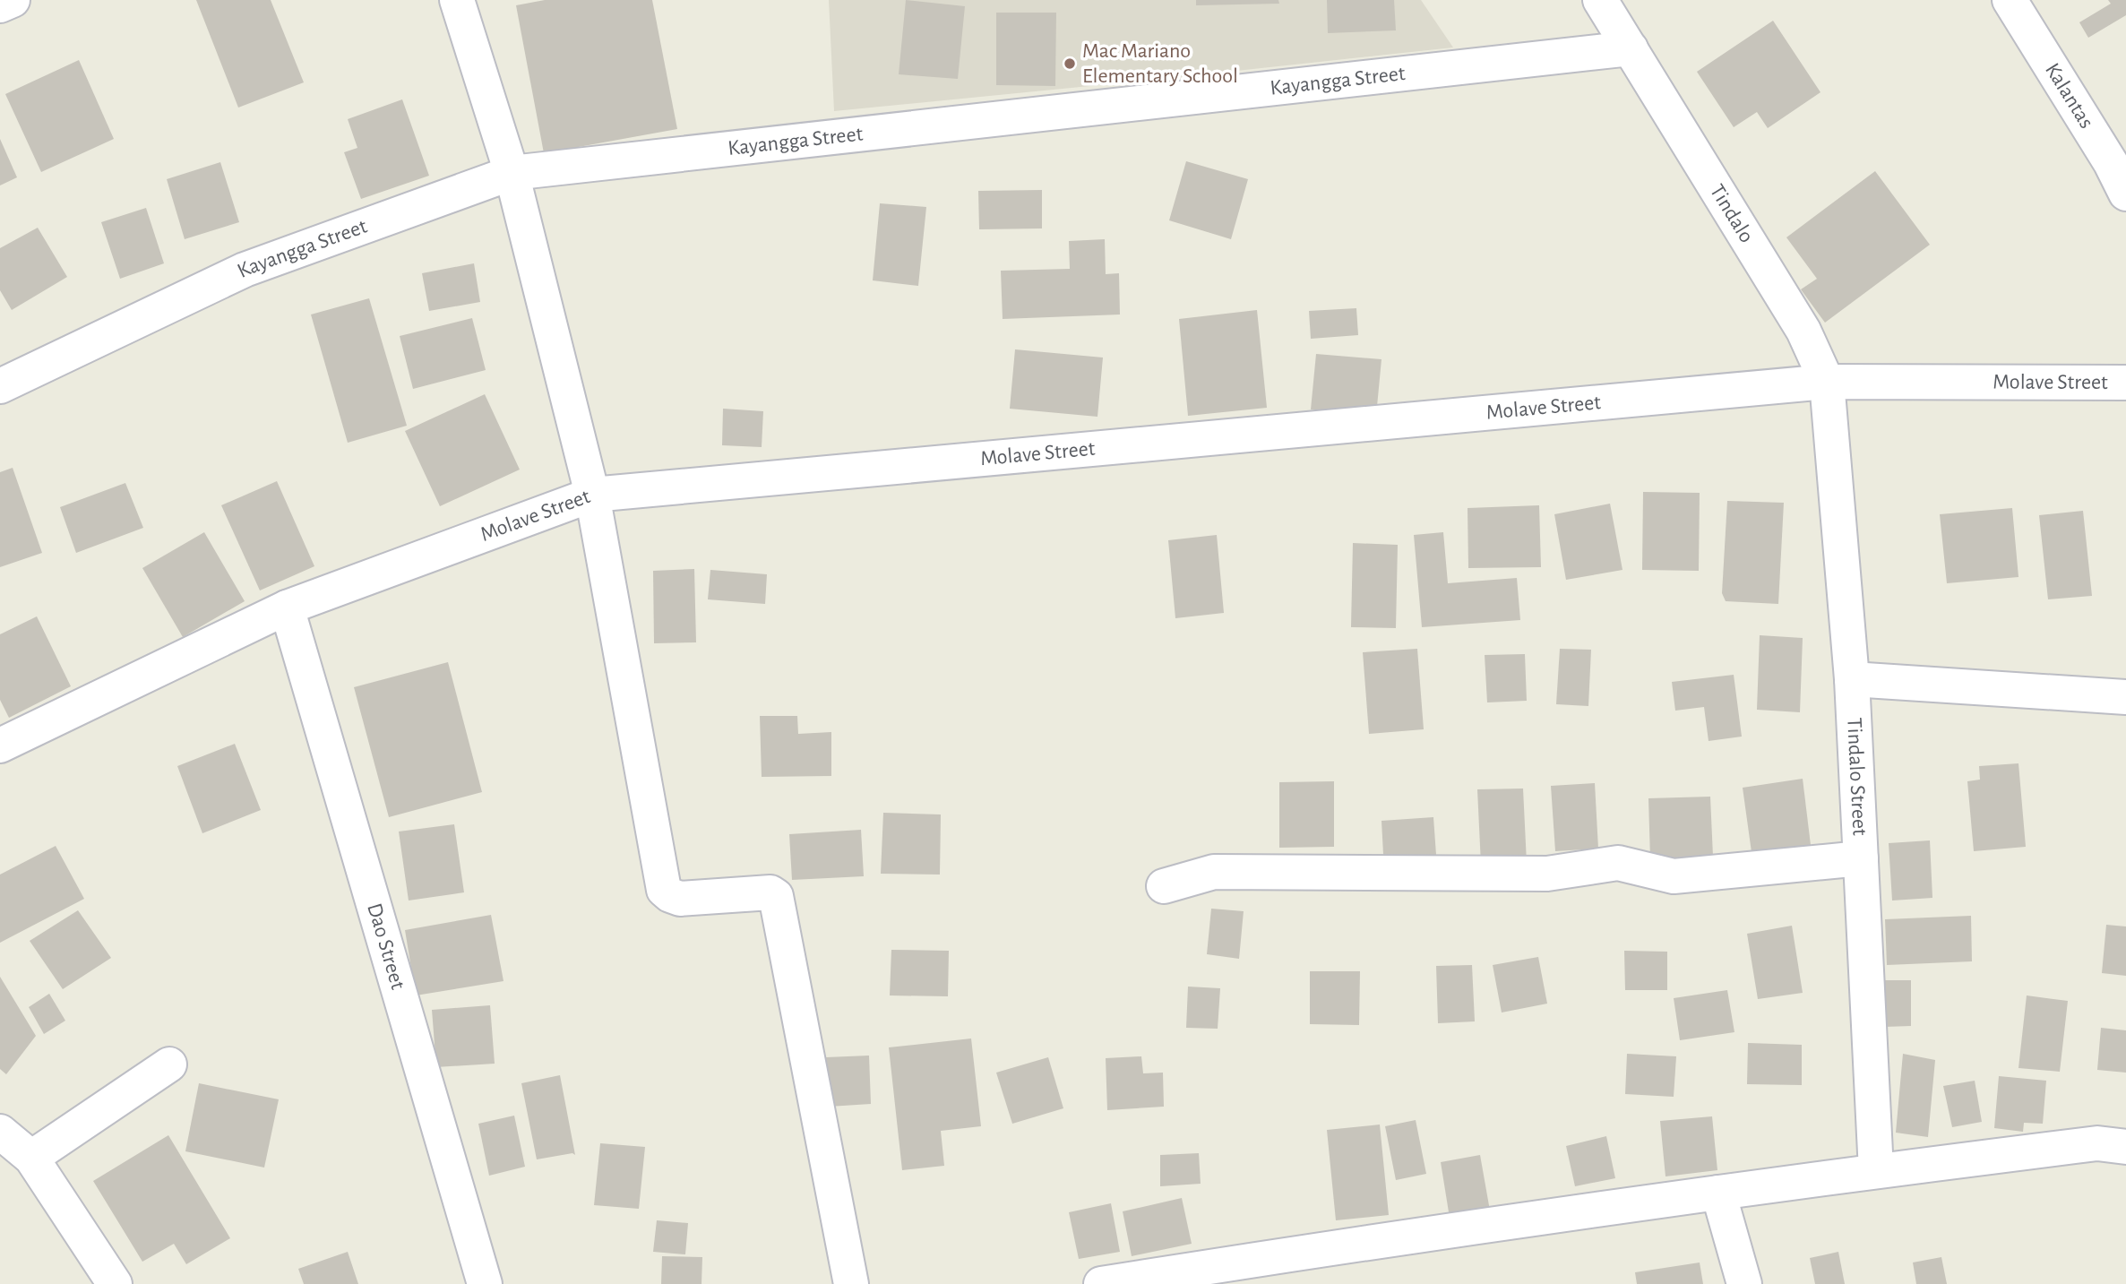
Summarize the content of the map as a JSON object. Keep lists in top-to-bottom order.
{
  "streets": {
    "street": [
      "Kayangga Street",
      "Kalantas",
      "Tindalo",
      "Molave Street",
      "Tindalo Street",
      "Dao Street"
    ]
  },
  "crossings": [
    ["Kayangga Street", "Tindalo"],
    ["Tindalo", "Molave Street"],
    ["Tindalo", "Tindalo Street"],
    ["Molave Street", "Tindalo Street"],
    ["Molave Street", "Dao Street"]
  ],
  "places": ["Mac Mariano Elementary School"]
}
